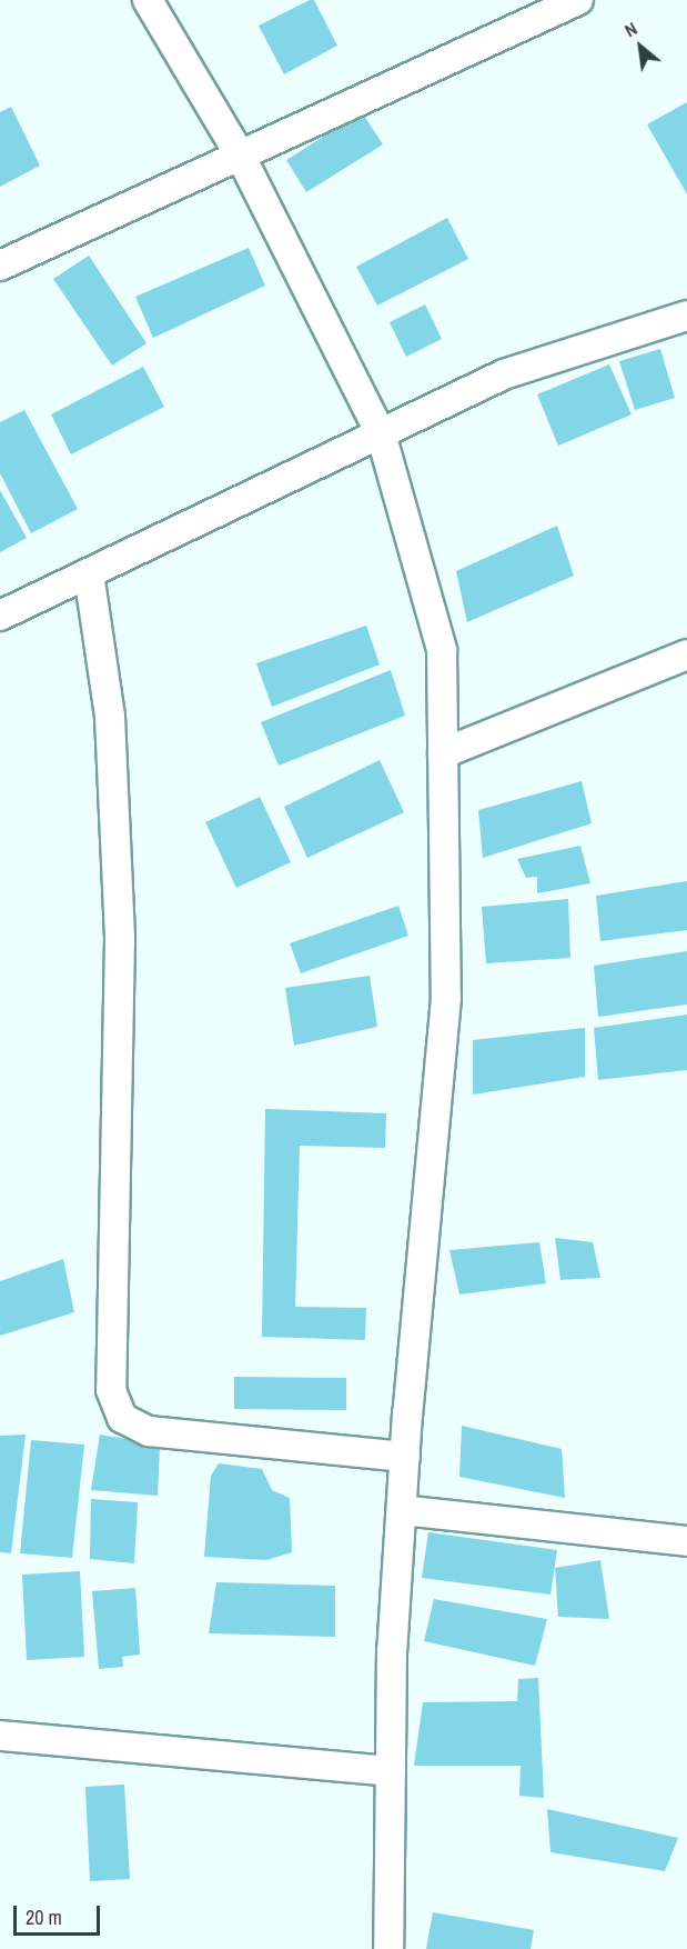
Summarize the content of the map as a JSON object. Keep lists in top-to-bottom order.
{
  "scale_bar": "20 m",
  "north": "top left"
}
